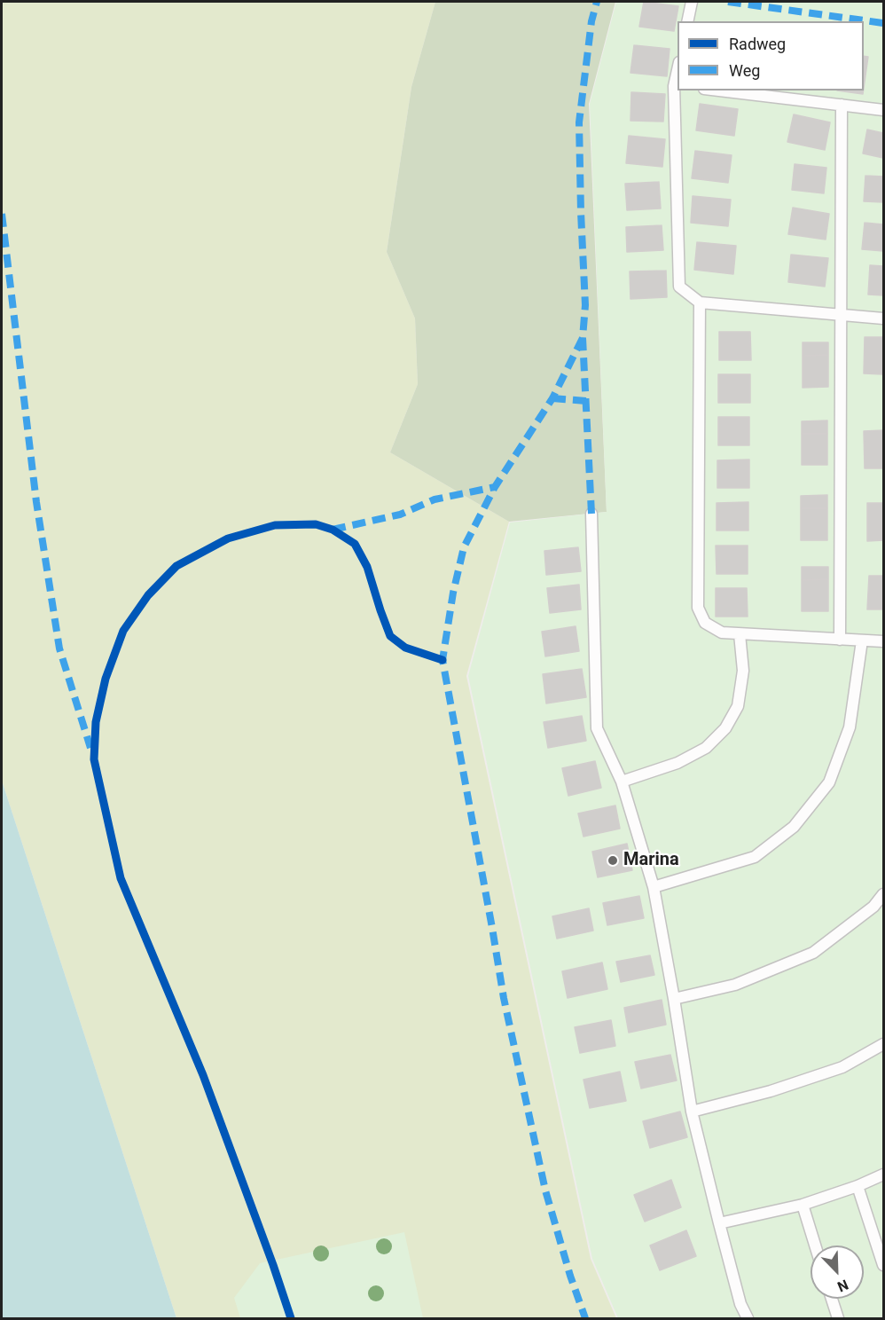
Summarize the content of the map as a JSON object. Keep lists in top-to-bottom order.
{
  "places": ["Marina"],
  "legend": ["Radweg", "Weg"],
  "north": "bottom right"
}
